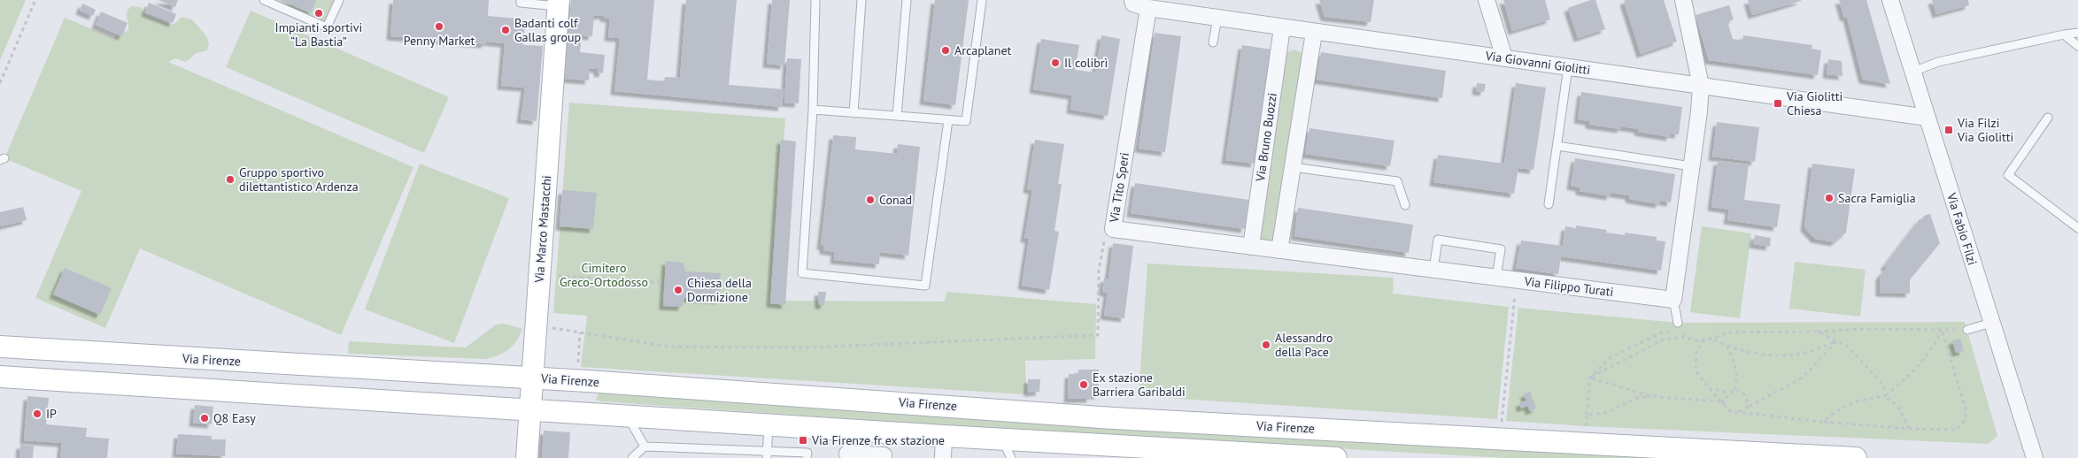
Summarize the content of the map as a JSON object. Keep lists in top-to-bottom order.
{
  "streets": {
    "main road": ["Via Marco Mastacchi", "Via Firenze"],
    "street": [
      "Via Giovanni Giolitti",
      "Via Bruno Buozzi",
      "Via Tito Speri",
      "Via Fabio Filzi",
      "Via Filippo Turati"
    ]
  },
  "crossings": [
    ["Via Giovanni Giolitti", "Via Bruno Buozzi"],
    ["Via Giovanni Giolitti", "Via Tito Speri"],
    ["Via Giovanni Giolitti", "Via Fabio Filzi"],
    ["Via Bruno Buozzi", "Via Tito Speri"],
    ["Via Bruno Buozzi", "Via Filippo Turati"],
    ["Via Tito Speri", "Via Filippo Turati"],
    ["Via Marco Mastacchi", "Via Firenze"]
  ],
  "parks": ["Cimitero Greco-Ortodosso"],
  "places": {
    "other": [
      "Impianti sportivi “La Bastia”",
      "Penny Market",
      "Badanti colf Gallas group",
      "Arcaplanet",
      "Il colibrì",
      "Gruppo sportivo dilettantistico Ardenza",
      "Sacra Famiglia",
      "Conad",
      "Chiesa della Dormizione",
      "Alessandro della Pace",
      "Ex stazione Barriera Garibaldi",
      "IP",
      "Q8 Easy"
    ],
    "transit": ["Via Giolitti Chiesa", "Via Filzi Via Giolitti", "Via Firenze fr ex stazione"]
  }
}
